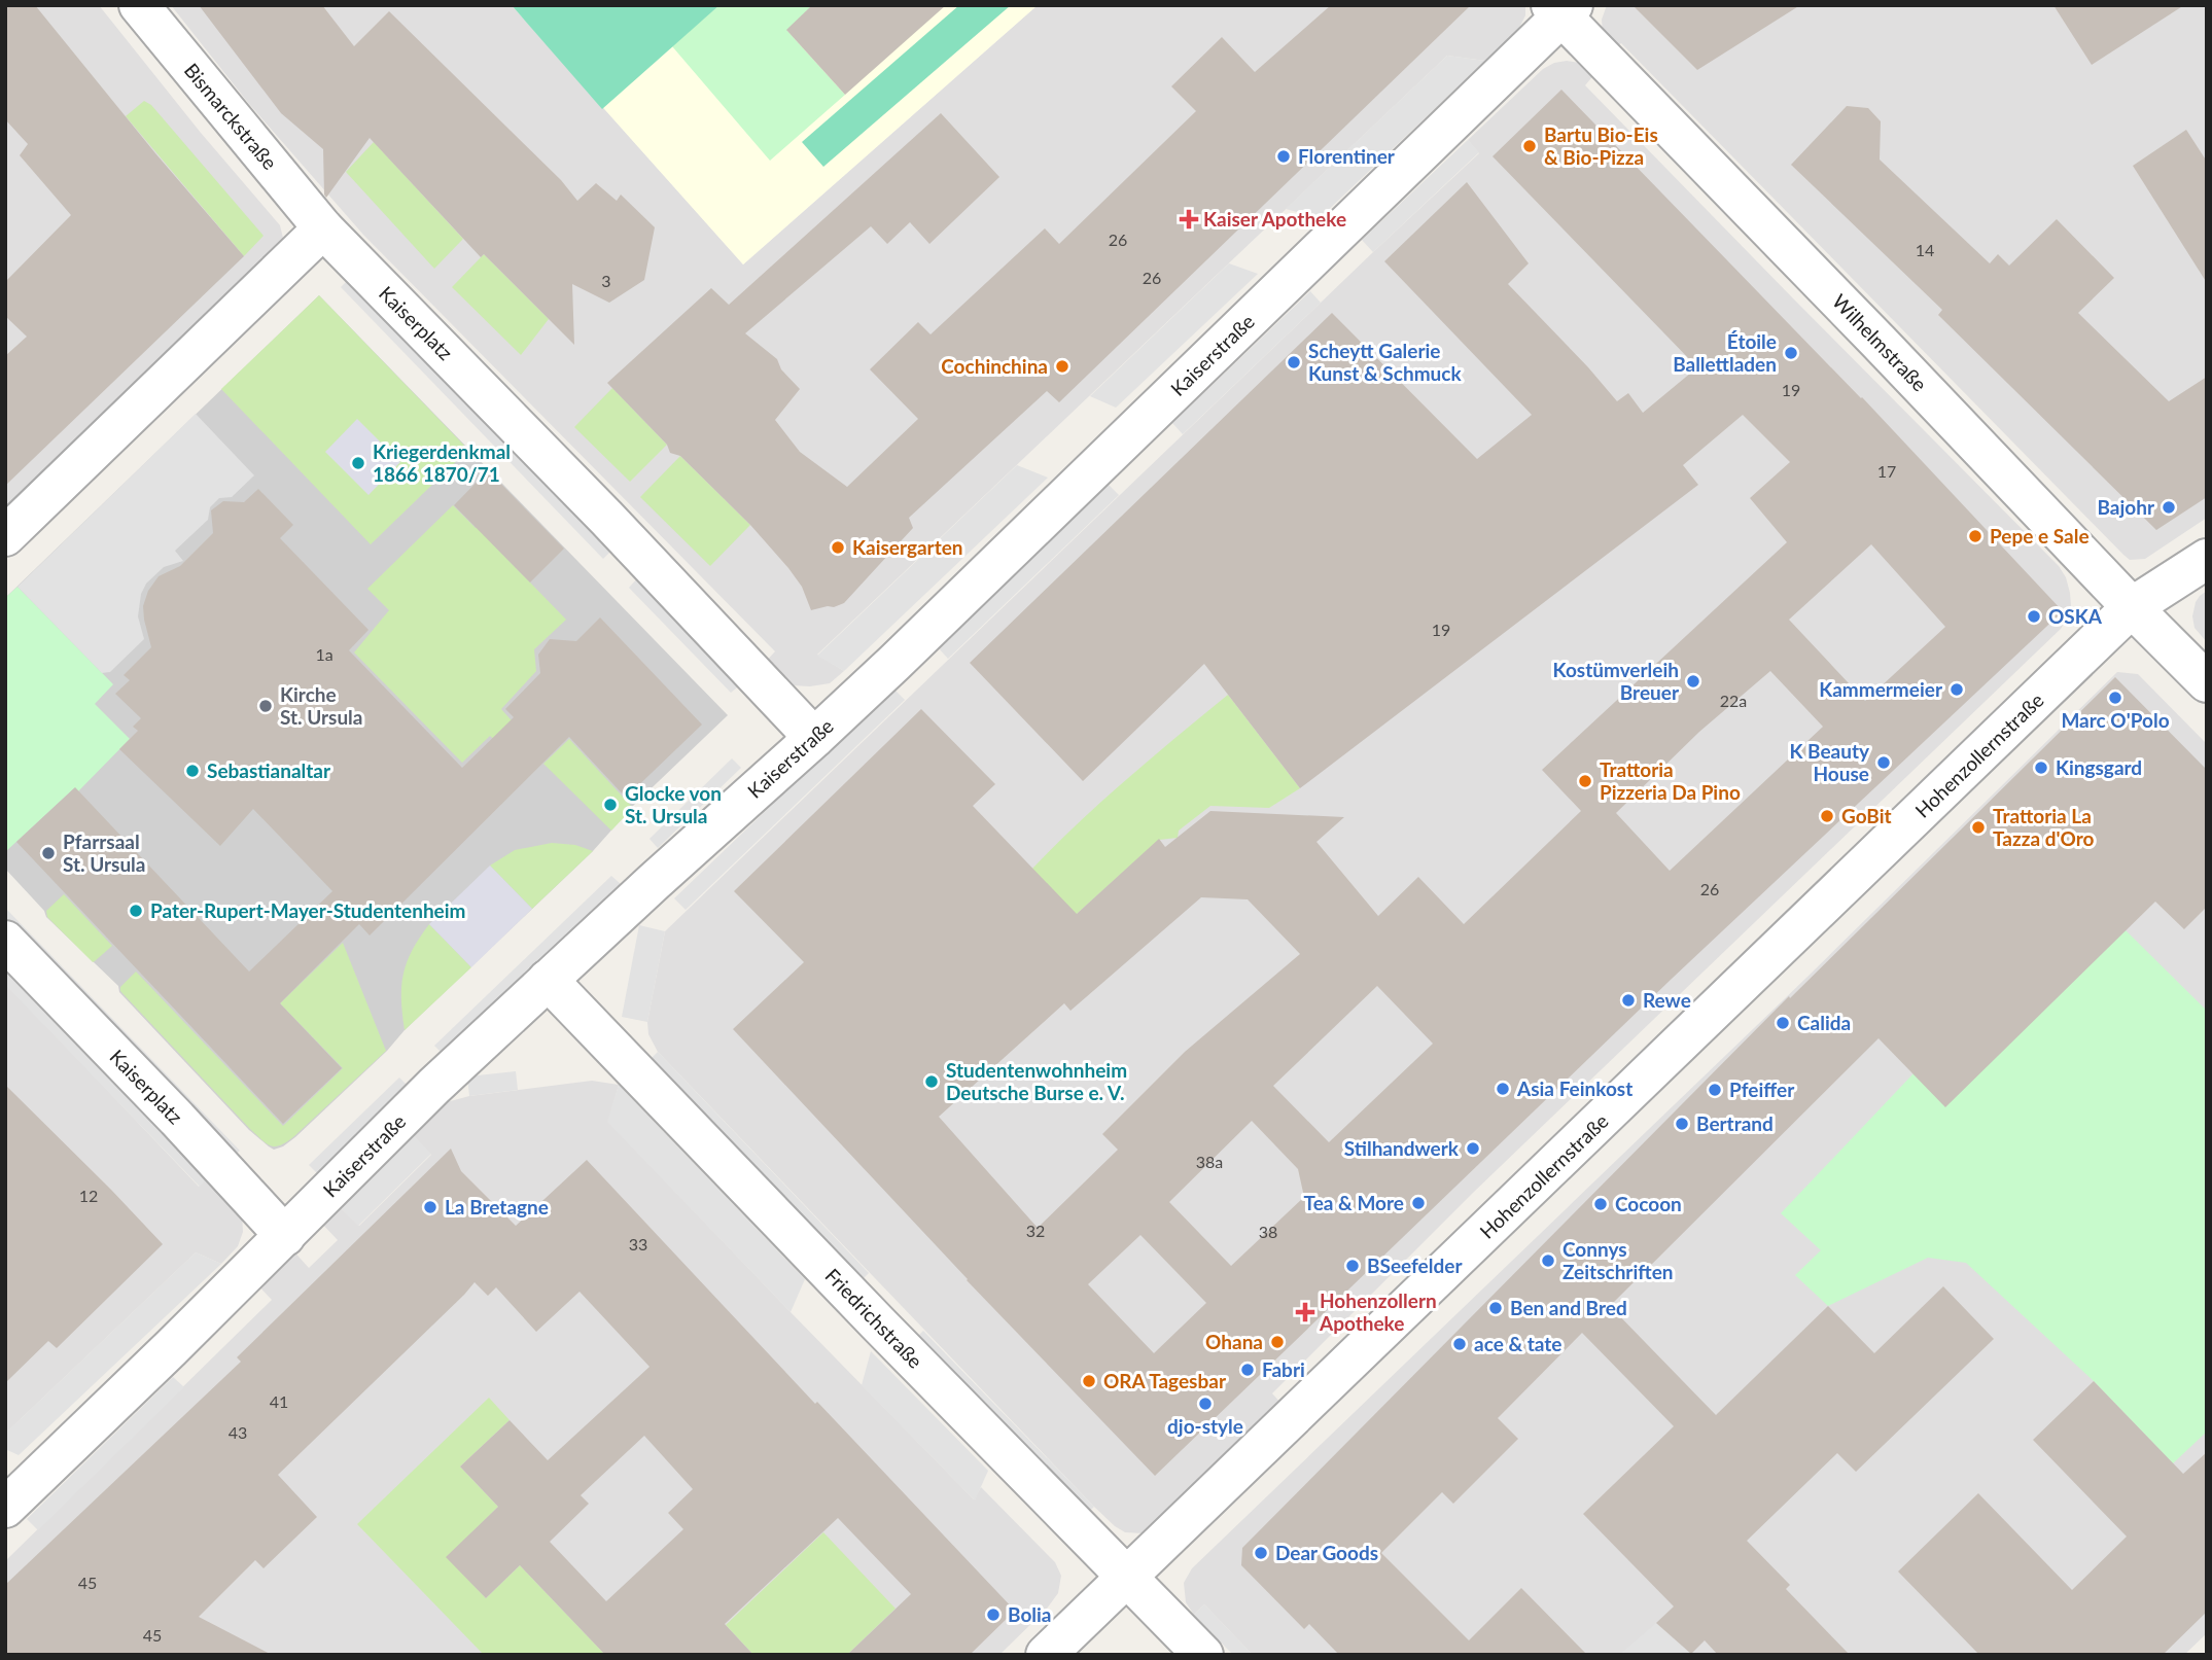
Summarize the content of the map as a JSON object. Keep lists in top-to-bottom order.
{
  "streets": {
    "street": [
      "Bismarckstraße",
      "Kaiserplatz",
      "Wilhelmstraße",
      "Kaiserstraße",
      "Hohenzollernstraße",
      "Friedrichstraße"
    ]
  },
  "crossings": [
    ["Bismarckstraße", "Kaiserplatz"],
    ["Kaiserplatz", "Kaiserstraße"],
    ["Wilhelmstraße", "Kaiserstraße"],
    ["Wilhelmstraße", "Hohenzollernstraße"],
    ["Kaiserstraße", "Friedrichstraße"],
    ["Hohenzollernstraße", "Friedrichstraße"]
  ],
  "places": {
    "other": [
      "Bartu Bio-Eis & Bio-Pizza",
      "Florentiner",
      "Étoile Ballettladen",
      "Scheytt Galerie Kunst & Schmuck",
      "Cochinchina",
      "Kriegerdenkmal 1866 1870/71",
      "Bajohr",
      "Pepe e Sale",
      "Kaisergarten",
      "OSKA",
      "Kostümverleih Breuer",
      "Kammermeier",
      "Marc O'Polo",
      "Kirche St. Ursula",
      "K Beauty House",
      "Kingsgard",
      "Sebastianaltar",
      "Trattoria Pizzeria Da Pino",
      "Glocke von St. Ursula",
      "GoBit",
      "Trattoria La Tazza d'Oro",
      "Pfarrsaal St. Ursula",
      "Pater-Rupert-Mayer-Studentenheim",
      "Rewe",
      "Calida",
      "Studentenwohnheim Deutsche Burse e. V.",
      "Asia Feinkost",
      "Pfeiffer",
      "Bertrand",
      "Stilhandwerk",
      "Tea & More",
      "Cocoon",
      "La Bretagne",
      "Connys Zeitschriften",
      "BSeefelder",
      "Ben and Bred",
      "Ohana",
      "ace & tate",
      "Fabri",
      "ORA Tagesbar",
      "djo-style",
      "Dear Goods",
      "Bolia"
    ],
    "health": ["Kaiser Apotheke", "Hohenzollern Apotheke"]
  },
  "house_numbers": [
    "26",
    "14",
    "26",
    "3",
    "19",
    "17",
    "19",
    "1a",
    "22a",
    "26",
    "38a",
    "12",
    "32",
    "38",
    "33",
    "41",
    "43",
    "45",
    "45"
  ]
}
